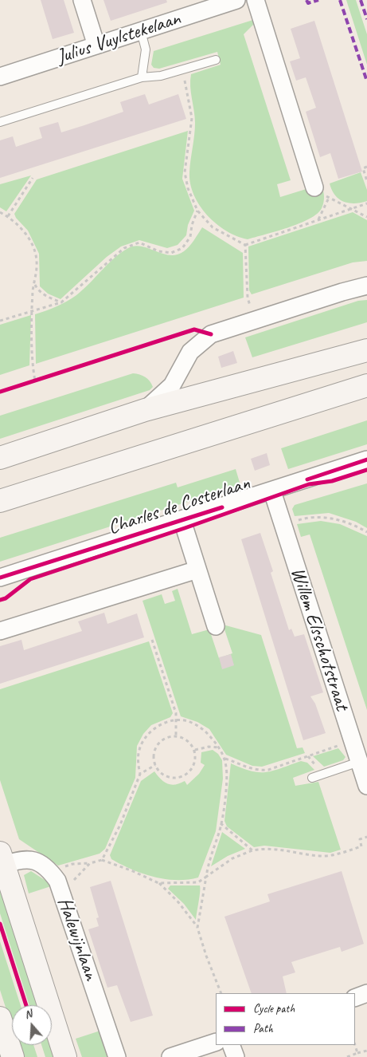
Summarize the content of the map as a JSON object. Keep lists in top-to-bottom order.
{
  "streets": {
    "main road": ["Halewijnlaan"],
    "street": ["Julius Vuylstekelaan", "Charles de Costerlaan", "Willem Elsschotstraat"]
  },
  "crossings": [
    ["Charles de Costerlaan", "Willem Elsschotstraat"]
  ],
  "legend": ["Cycle path", "Path"],
  "north": "top"
}
